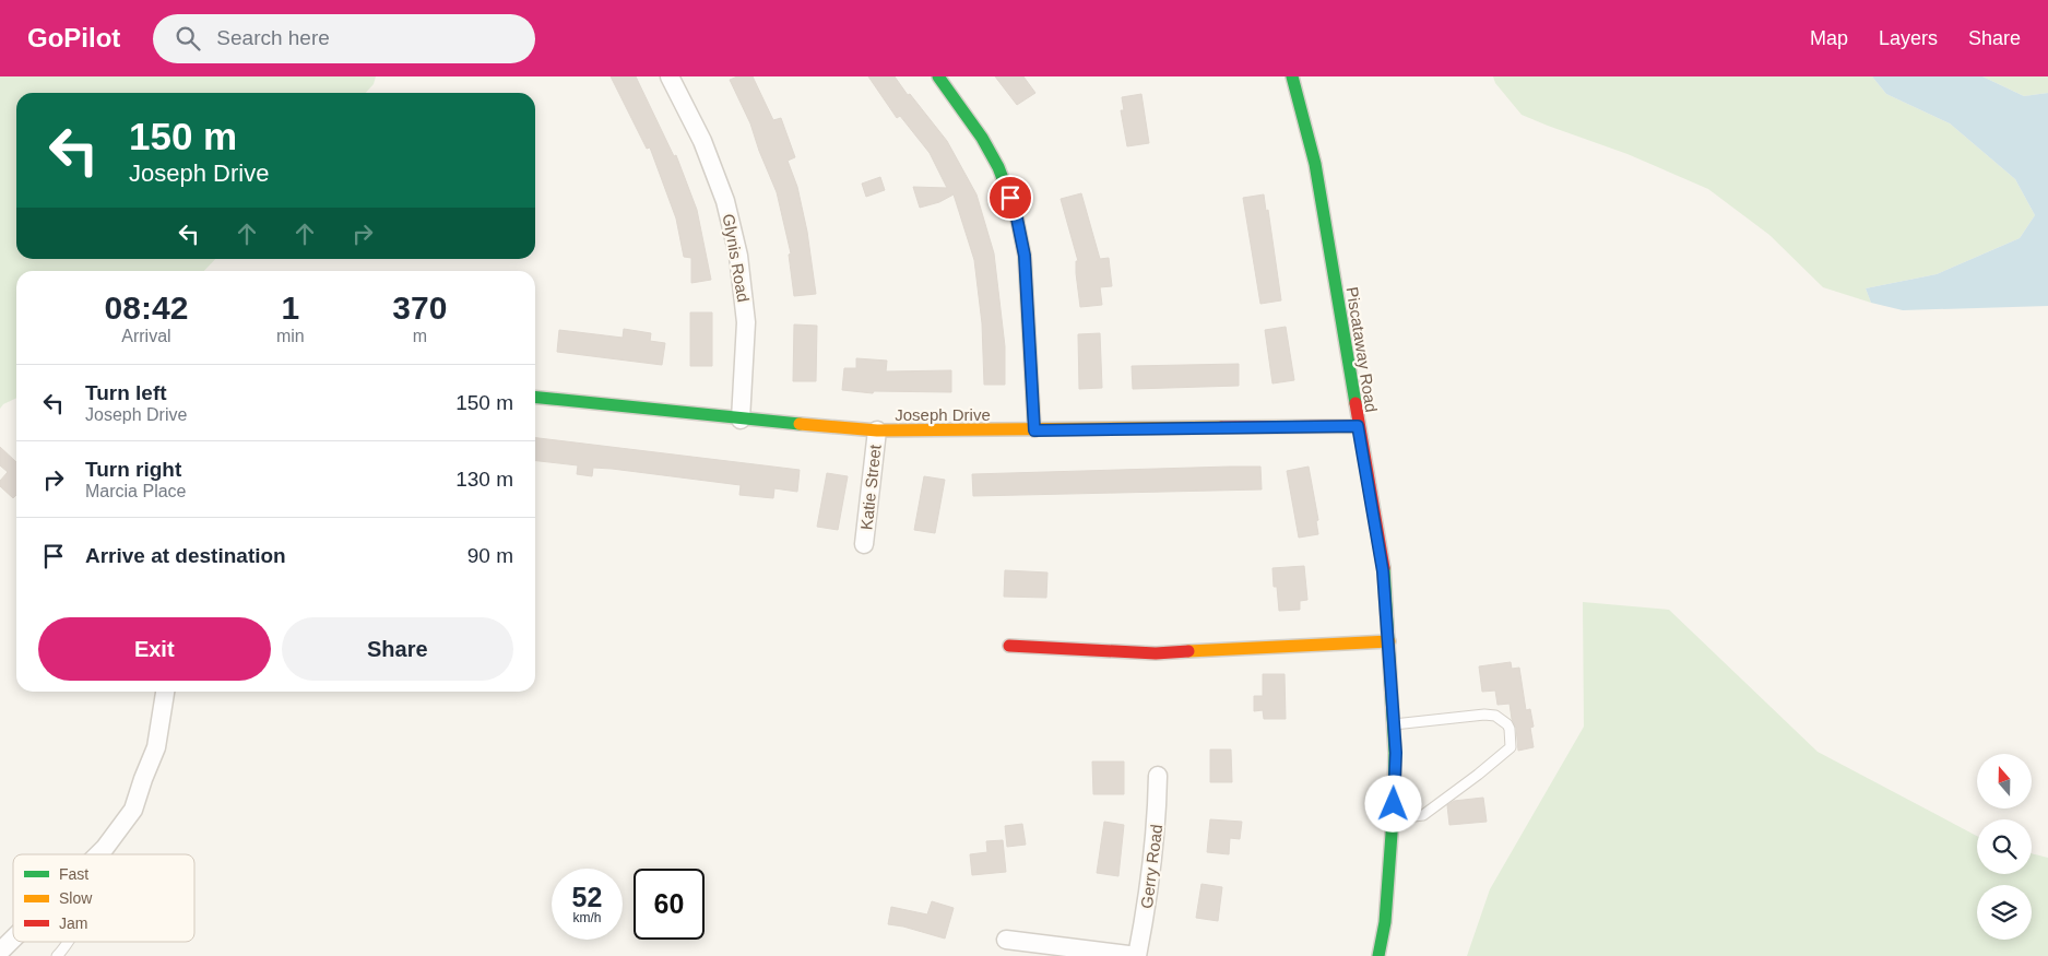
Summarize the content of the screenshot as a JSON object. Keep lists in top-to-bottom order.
{
  "streets": {
    "street": [
      "Glynis Road",
      "Piscataway Road",
      "Joseph Drive",
      "Katie Street",
      "Gerry Road"
    ]
  },
  "crossings": [
    ["Glynis Road", "Joseph Drive"],
    ["Piscataway Road", "Joseph Drive"],
    ["Joseph Drive", "Katie Street"]
  ],
  "legend": ["Fast", "Slow", "Jam"],
  "north": "top",
  "page": {
    "header": "GoPilot",
    "search": "Search here",
    "nav": ["Map", "Layers", "Share"],
    "turn": ["150 m", "Joseph Drive"],
    "eta": [
      "08:42",
      "Arrival",
      "1",
      "min",
      "370",
      "m"
    ],
    "list": [
      {
        "name": "Turn left",
        "note": "Joseph Drive",
        "value": "150 m"
      },
      {
        "name": "Turn right",
        "note": "Marcia Place",
        "value": "130 m"
      },
      {
        "name": "Arrive at destination",
        "value": "90 m"
      }
    ],
    "buttons": ["Exit", "Share"],
    "speed": "52 km/h",
    "limit": "60"
  }
}
